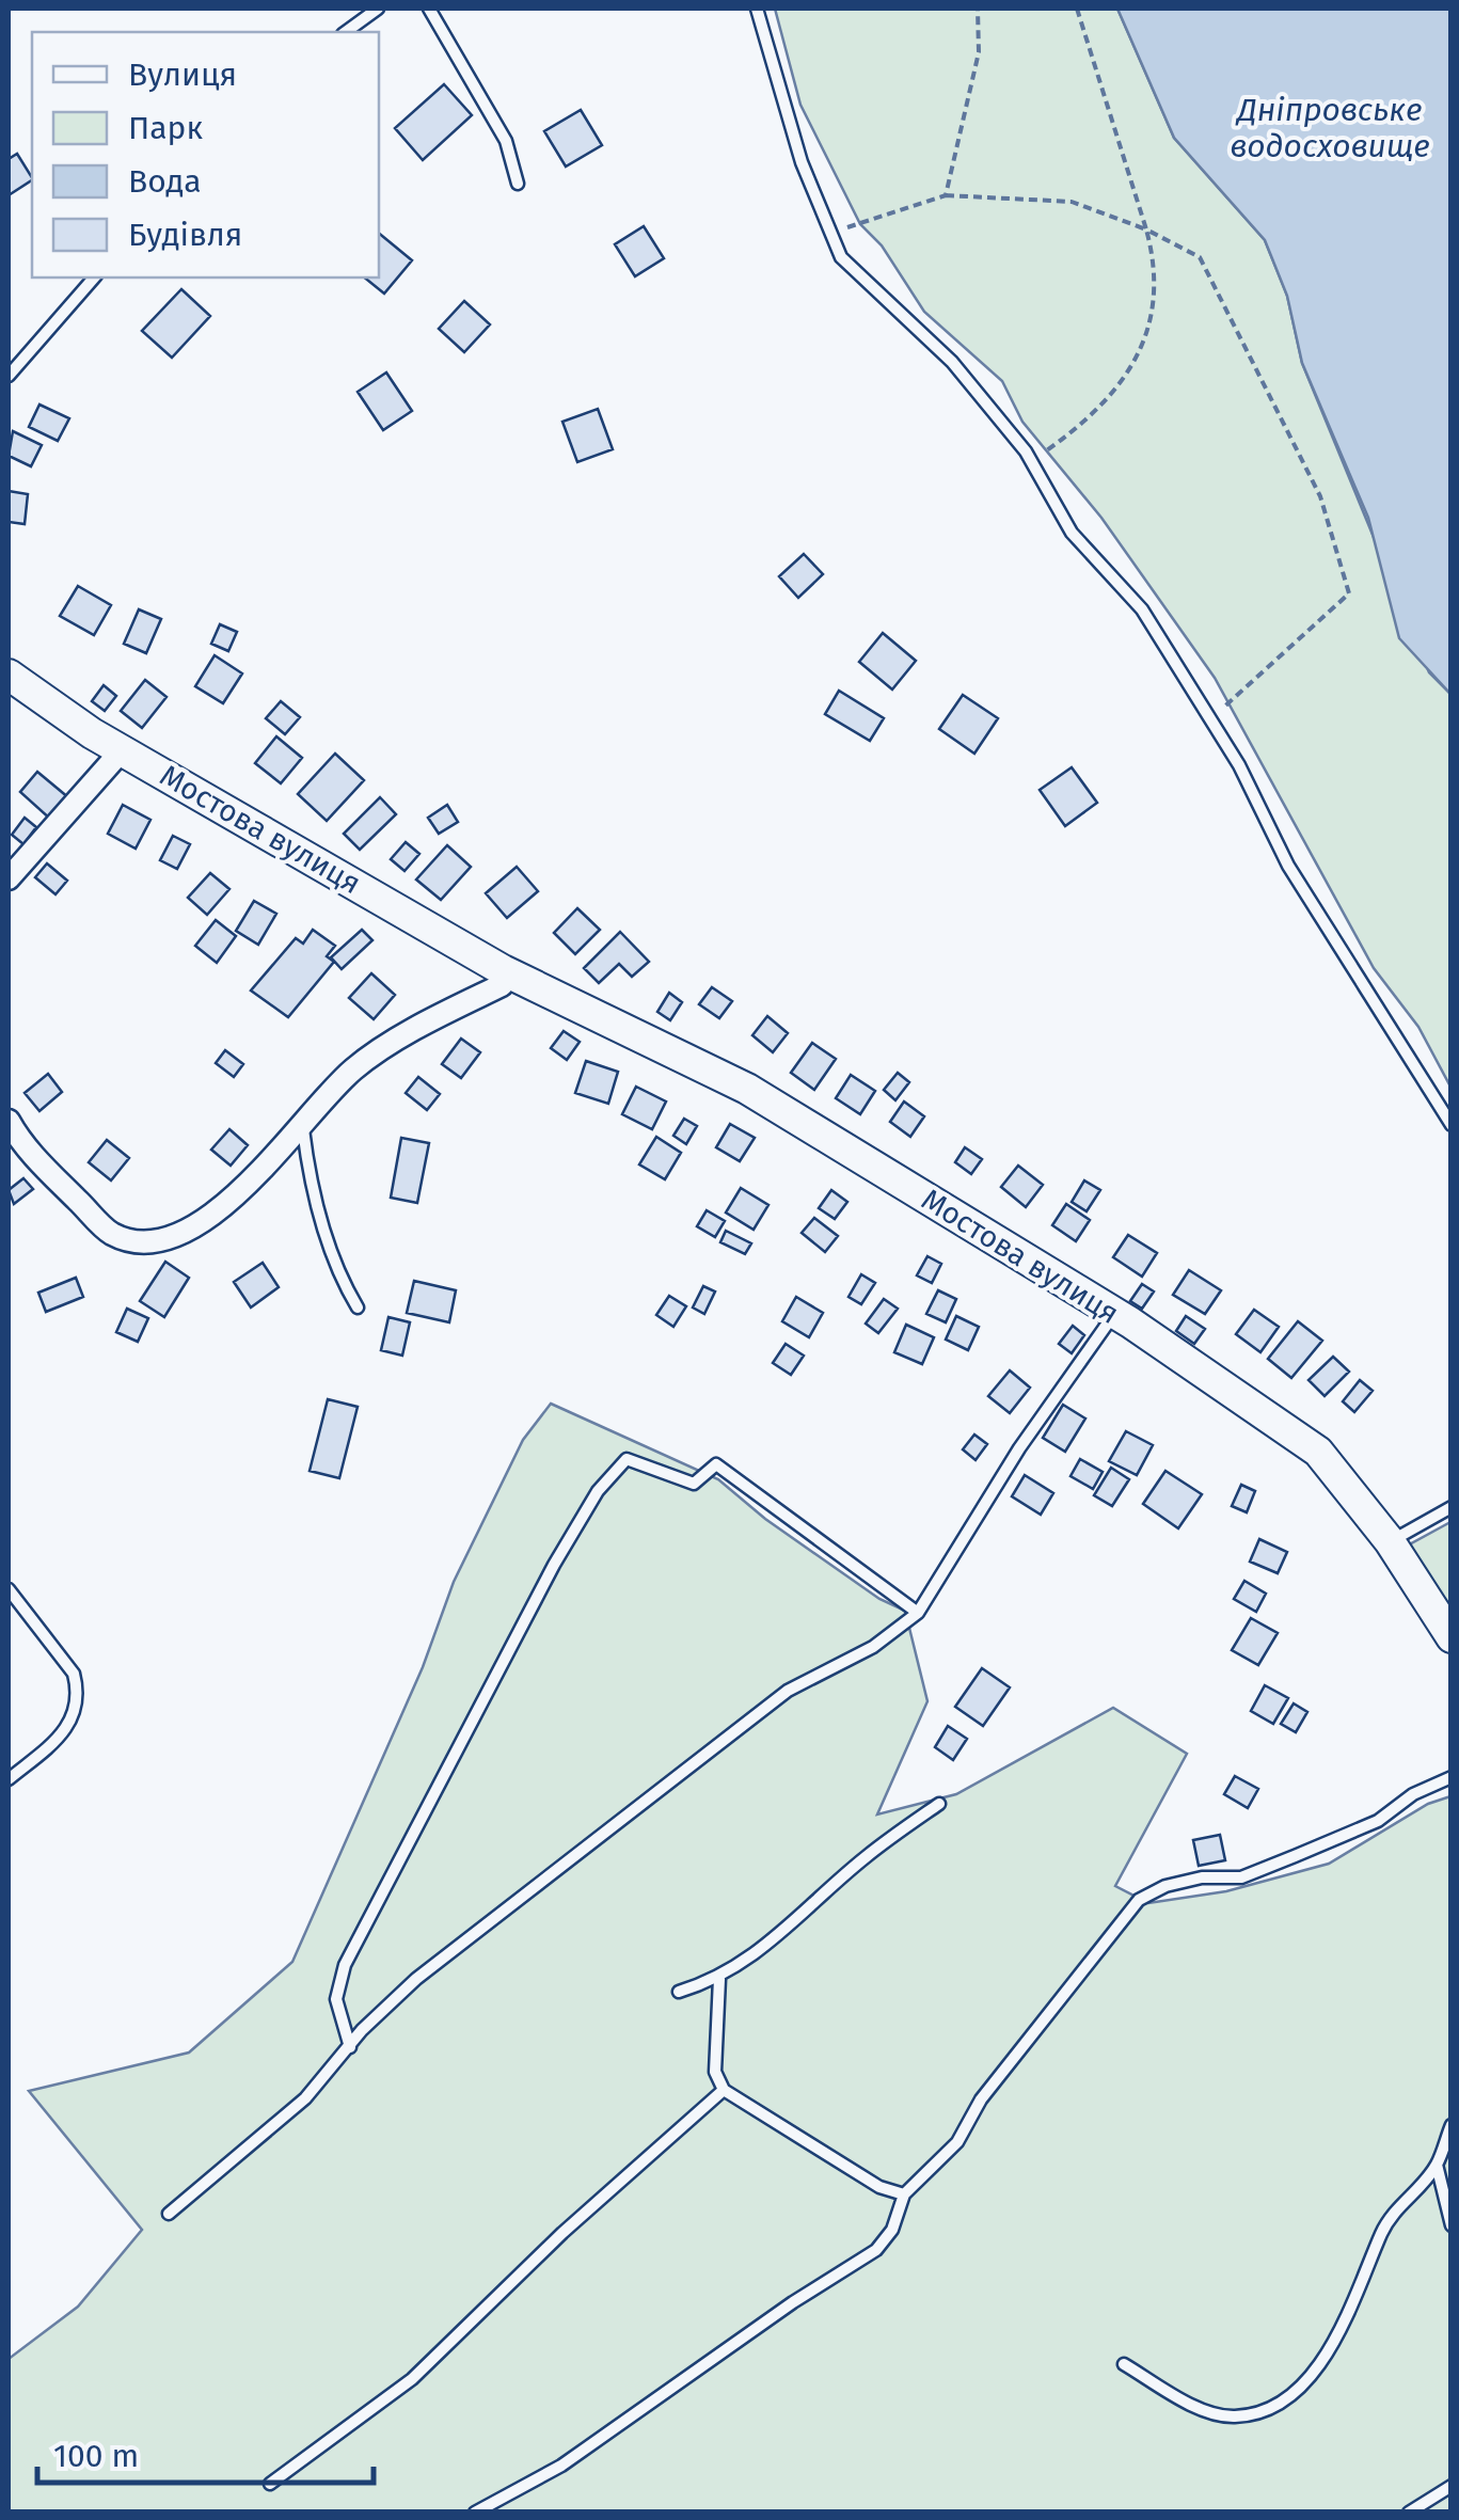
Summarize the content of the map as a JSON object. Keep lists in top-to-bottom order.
{
  "streets": {
    "street": ["Мостова вулиця"]
  },
  "water": ["Дніпровське водосховище"],
  "legend": [
    "Вулиця",
    "Парк",
    "Вода",
    "Будівля"
  ],
  "scale_bar": "100 m"
}
